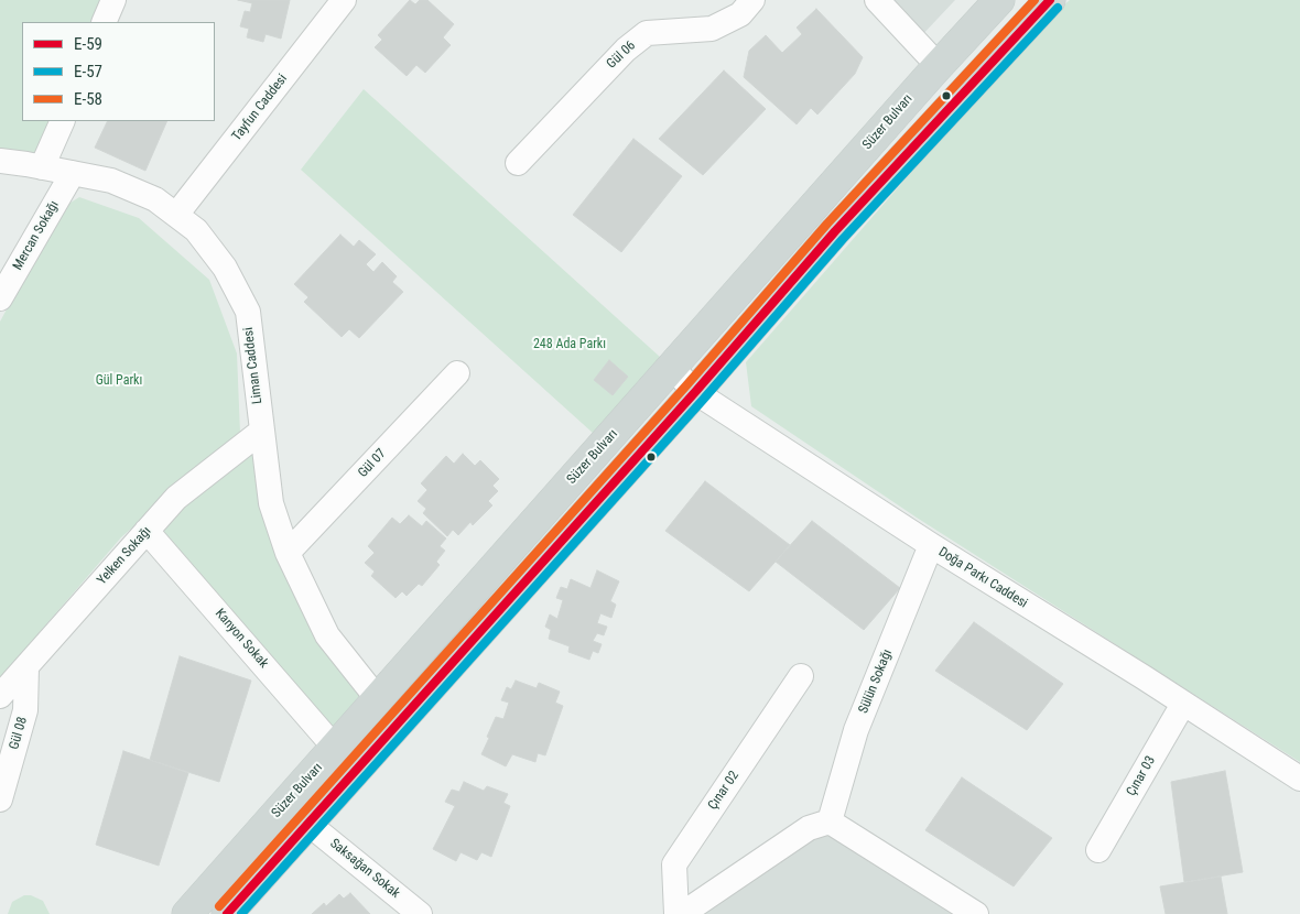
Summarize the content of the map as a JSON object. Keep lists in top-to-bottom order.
{
  "streets": {
    "main road": ["Süzer Bulvarı"],
    "street": [
      "Gül 06",
      "Tayfun Caddesi",
      "Mercan Sokağı",
      "Liman Caddesi",
      "Gül 07",
      "Yelken Sokağı",
      "Doğa Parkı Caddesi",
      "Kanyon Sokak",
      "Sülün Sokağı",
      "Gül 08",
      "Çınar 03",
      "Çınar 02",
      "Saksağan Sokak"
    ]
  },
  "crossings": [
    ["Tayfun Caddesi", "Liman Caddesi"],
    ["Süzer Bulvarı", "Liman Caddesi"],
    ["Süzer Bulvarı", "Doğa Parkı Caddesi"],
    ["Süzer Bulvarı", "Kanyon Sokak"],
    ["Mercan Sokağı", "Liman Caddesi"],
    ["Liman Caddesi", "Gül 07"],
    ["Liman Caddesi", "Yelken Sokağı"],
    ["Yelken Sokağı", "Kanyon Sokak"],
    ["Yelken Sokağı", "Gül 08"],
    ["Doğa Parkı Caddesi", "Sülün Sokağı"],
    ["Doğa Parkı Caddesi", "Çınar 03"]
  ],
  "parks": ["248 Ada Parkı", "Gül Parkı"],
  "lines": ["transit line E-59", "transit line E-58", "transit line E-57"],
  "legend": ["E-59", "E-57", "E-58"]
}
